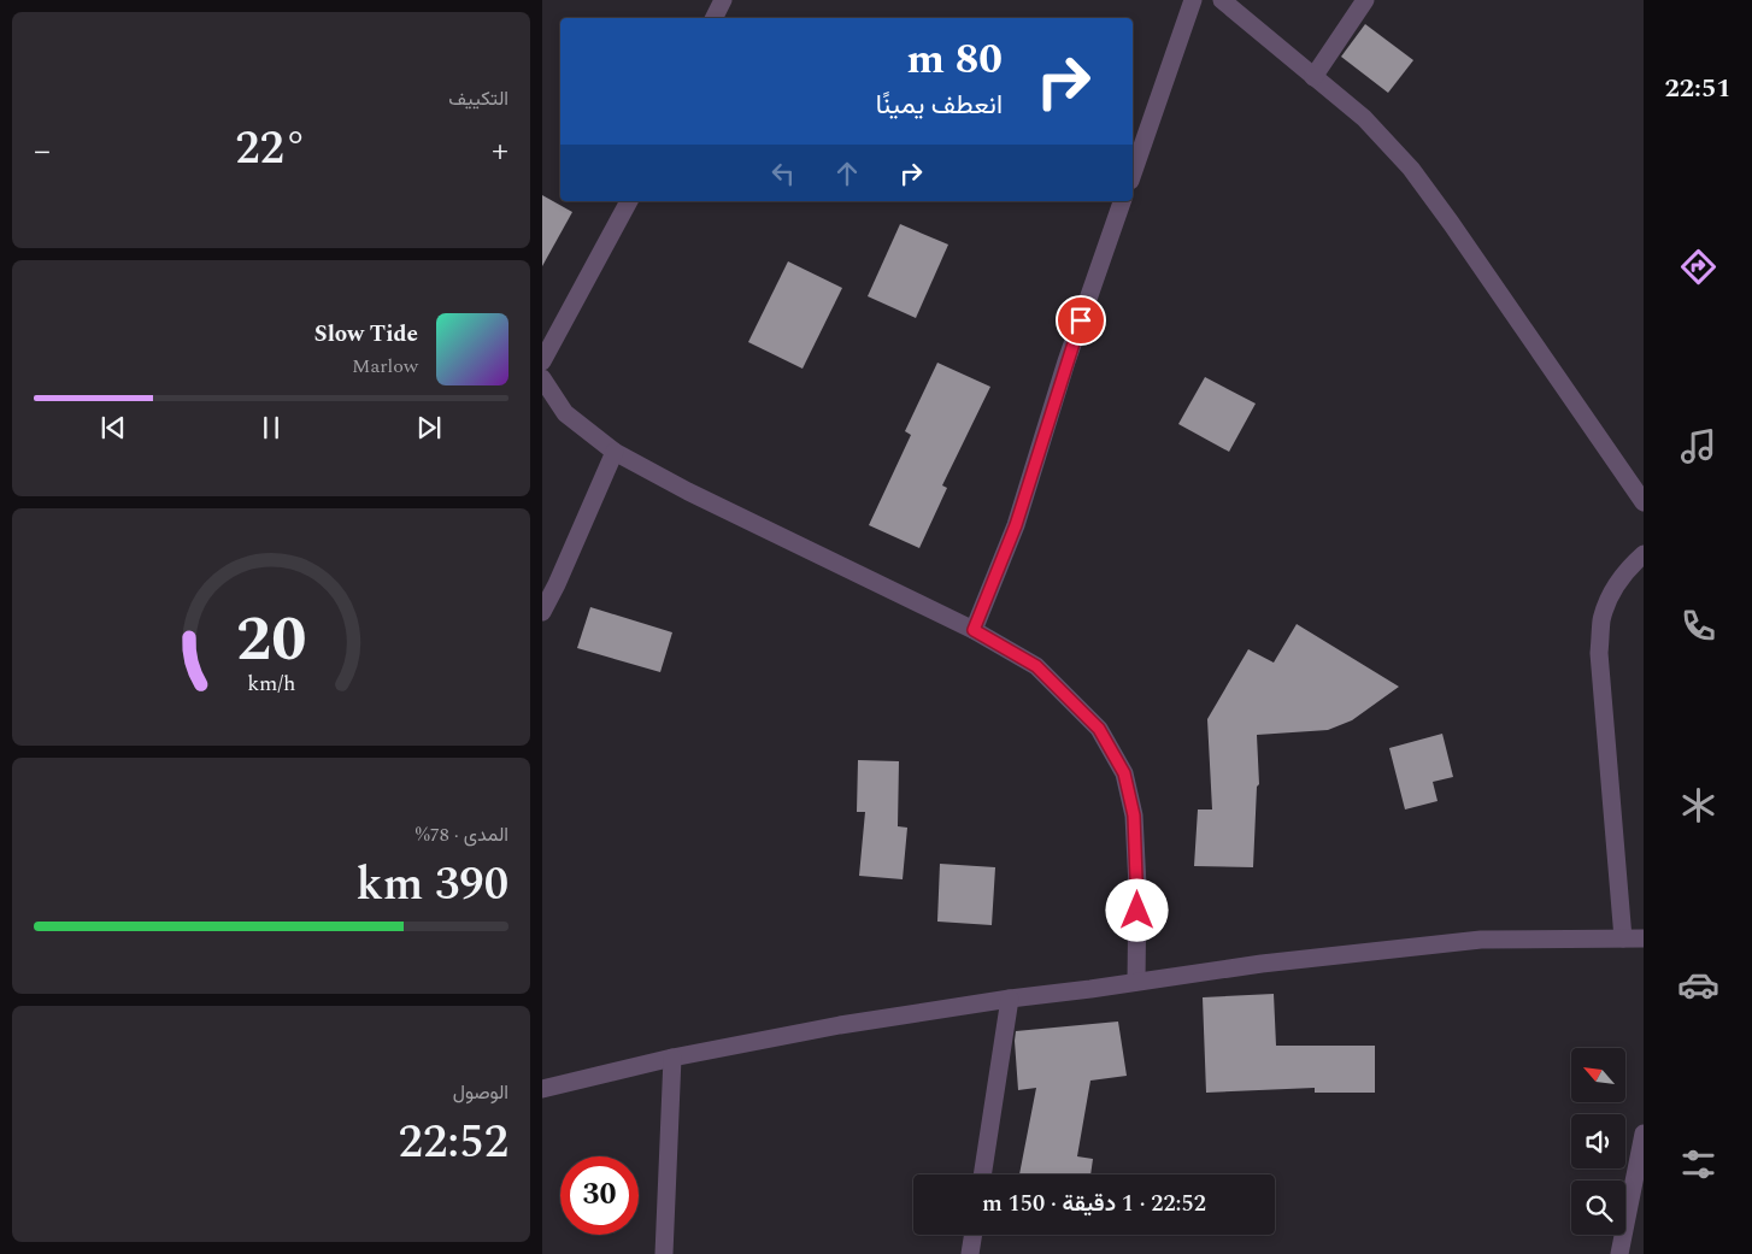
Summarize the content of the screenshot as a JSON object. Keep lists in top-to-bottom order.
{
  "north": "top left",
  "page": {
    "tabs": "22:51",
    "tile": [
      "التكييف",
      ["المدى · 78%", "390 km"],
      ["الوصول", "22:52"]
    ],
    "turn": ["80 m", "انعطف يمينًا"],
    "heat": ["−", "22°", "+"],
    "song": ["Slow Tide", "Marlow"],
    "limit": "30",
    "trip": "22:52 · 1 دقيقة · 150 m",
    "gauge": ["20", "km/h"]
  }
}
